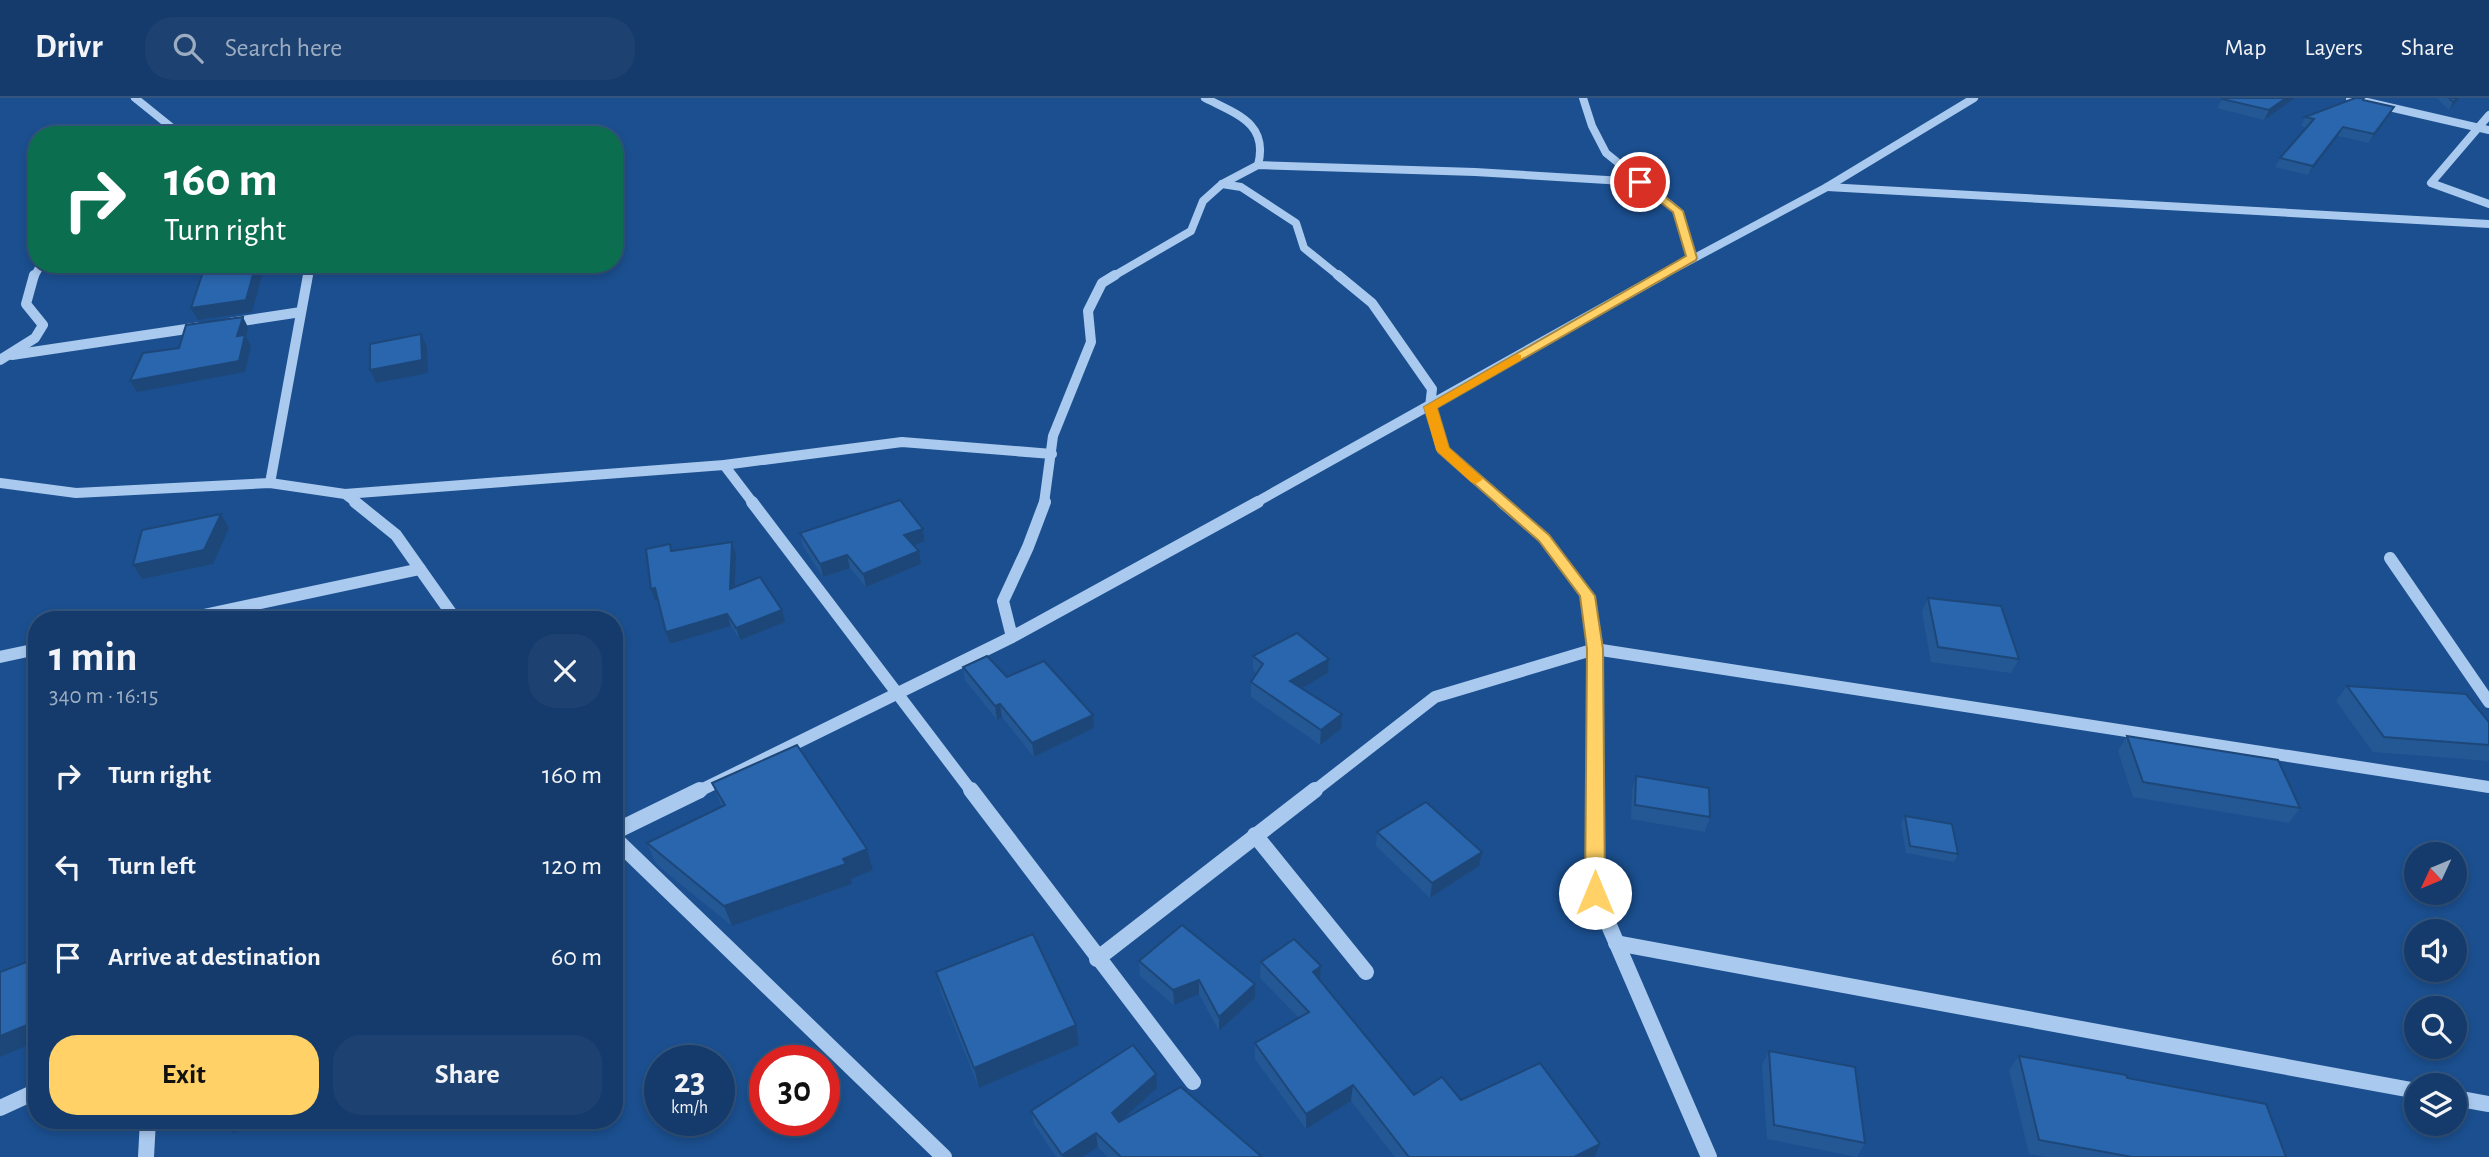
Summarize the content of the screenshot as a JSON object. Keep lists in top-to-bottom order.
{
  "north": "bottom left",
  "page": {
    "header": "Drivr",
    "search": "Search here",
    "nav": ["Map", "Layers", "Share"],
    "turn": ["160 m", "Turn right"],
    "heading": ["1 min", "340 m · 16:15"],
    "list": [
      {
        "name": "Turn right",
        "value": "160 m"
      },
      {
        "name": "Turn left",
        "value": "120 m"
      },
      {
        "name": "Arrive at destination",
        "value": "60 m"
      }
    ],
    "buttons": ["Exit", "Share"],
    "speed": "23 km/h",
    "limit": "30"
  }
}
